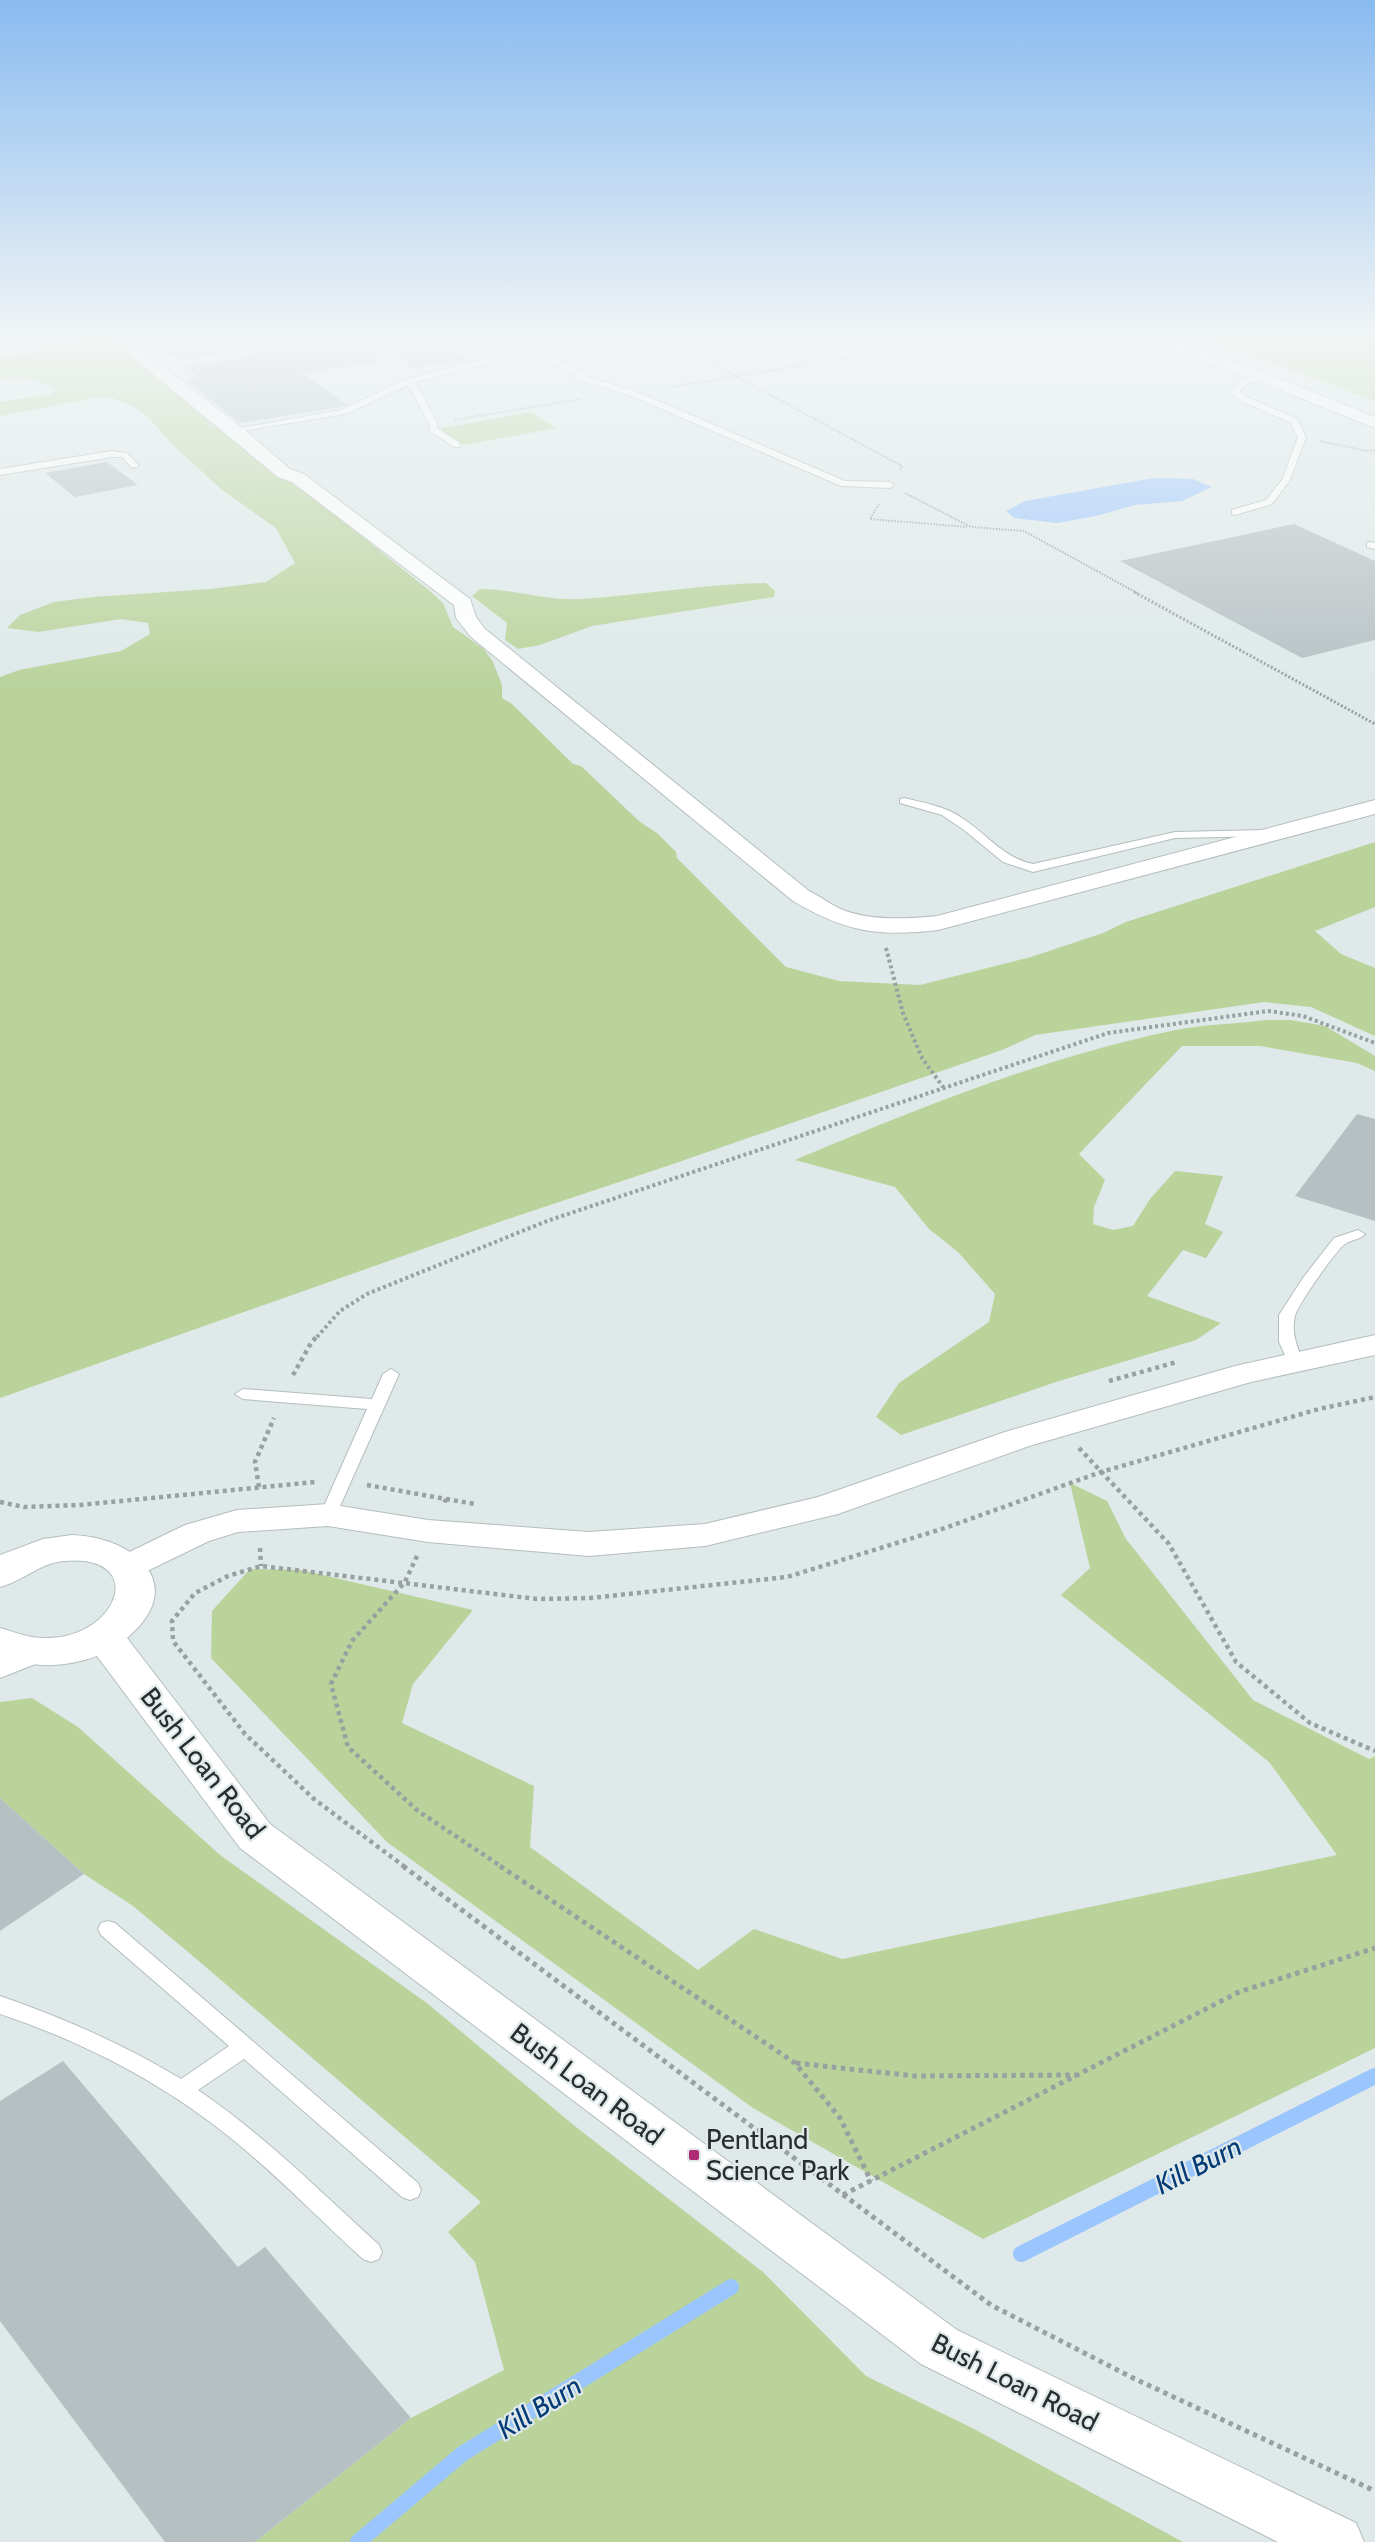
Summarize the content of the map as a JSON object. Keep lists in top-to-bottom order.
{
  "streets": {
    "street": ["Bush Loan Road"]
  },
  "water": ["Kill Burn"],
  "places": {
    "transit": ["Pentland Science Park"]
  }
}
